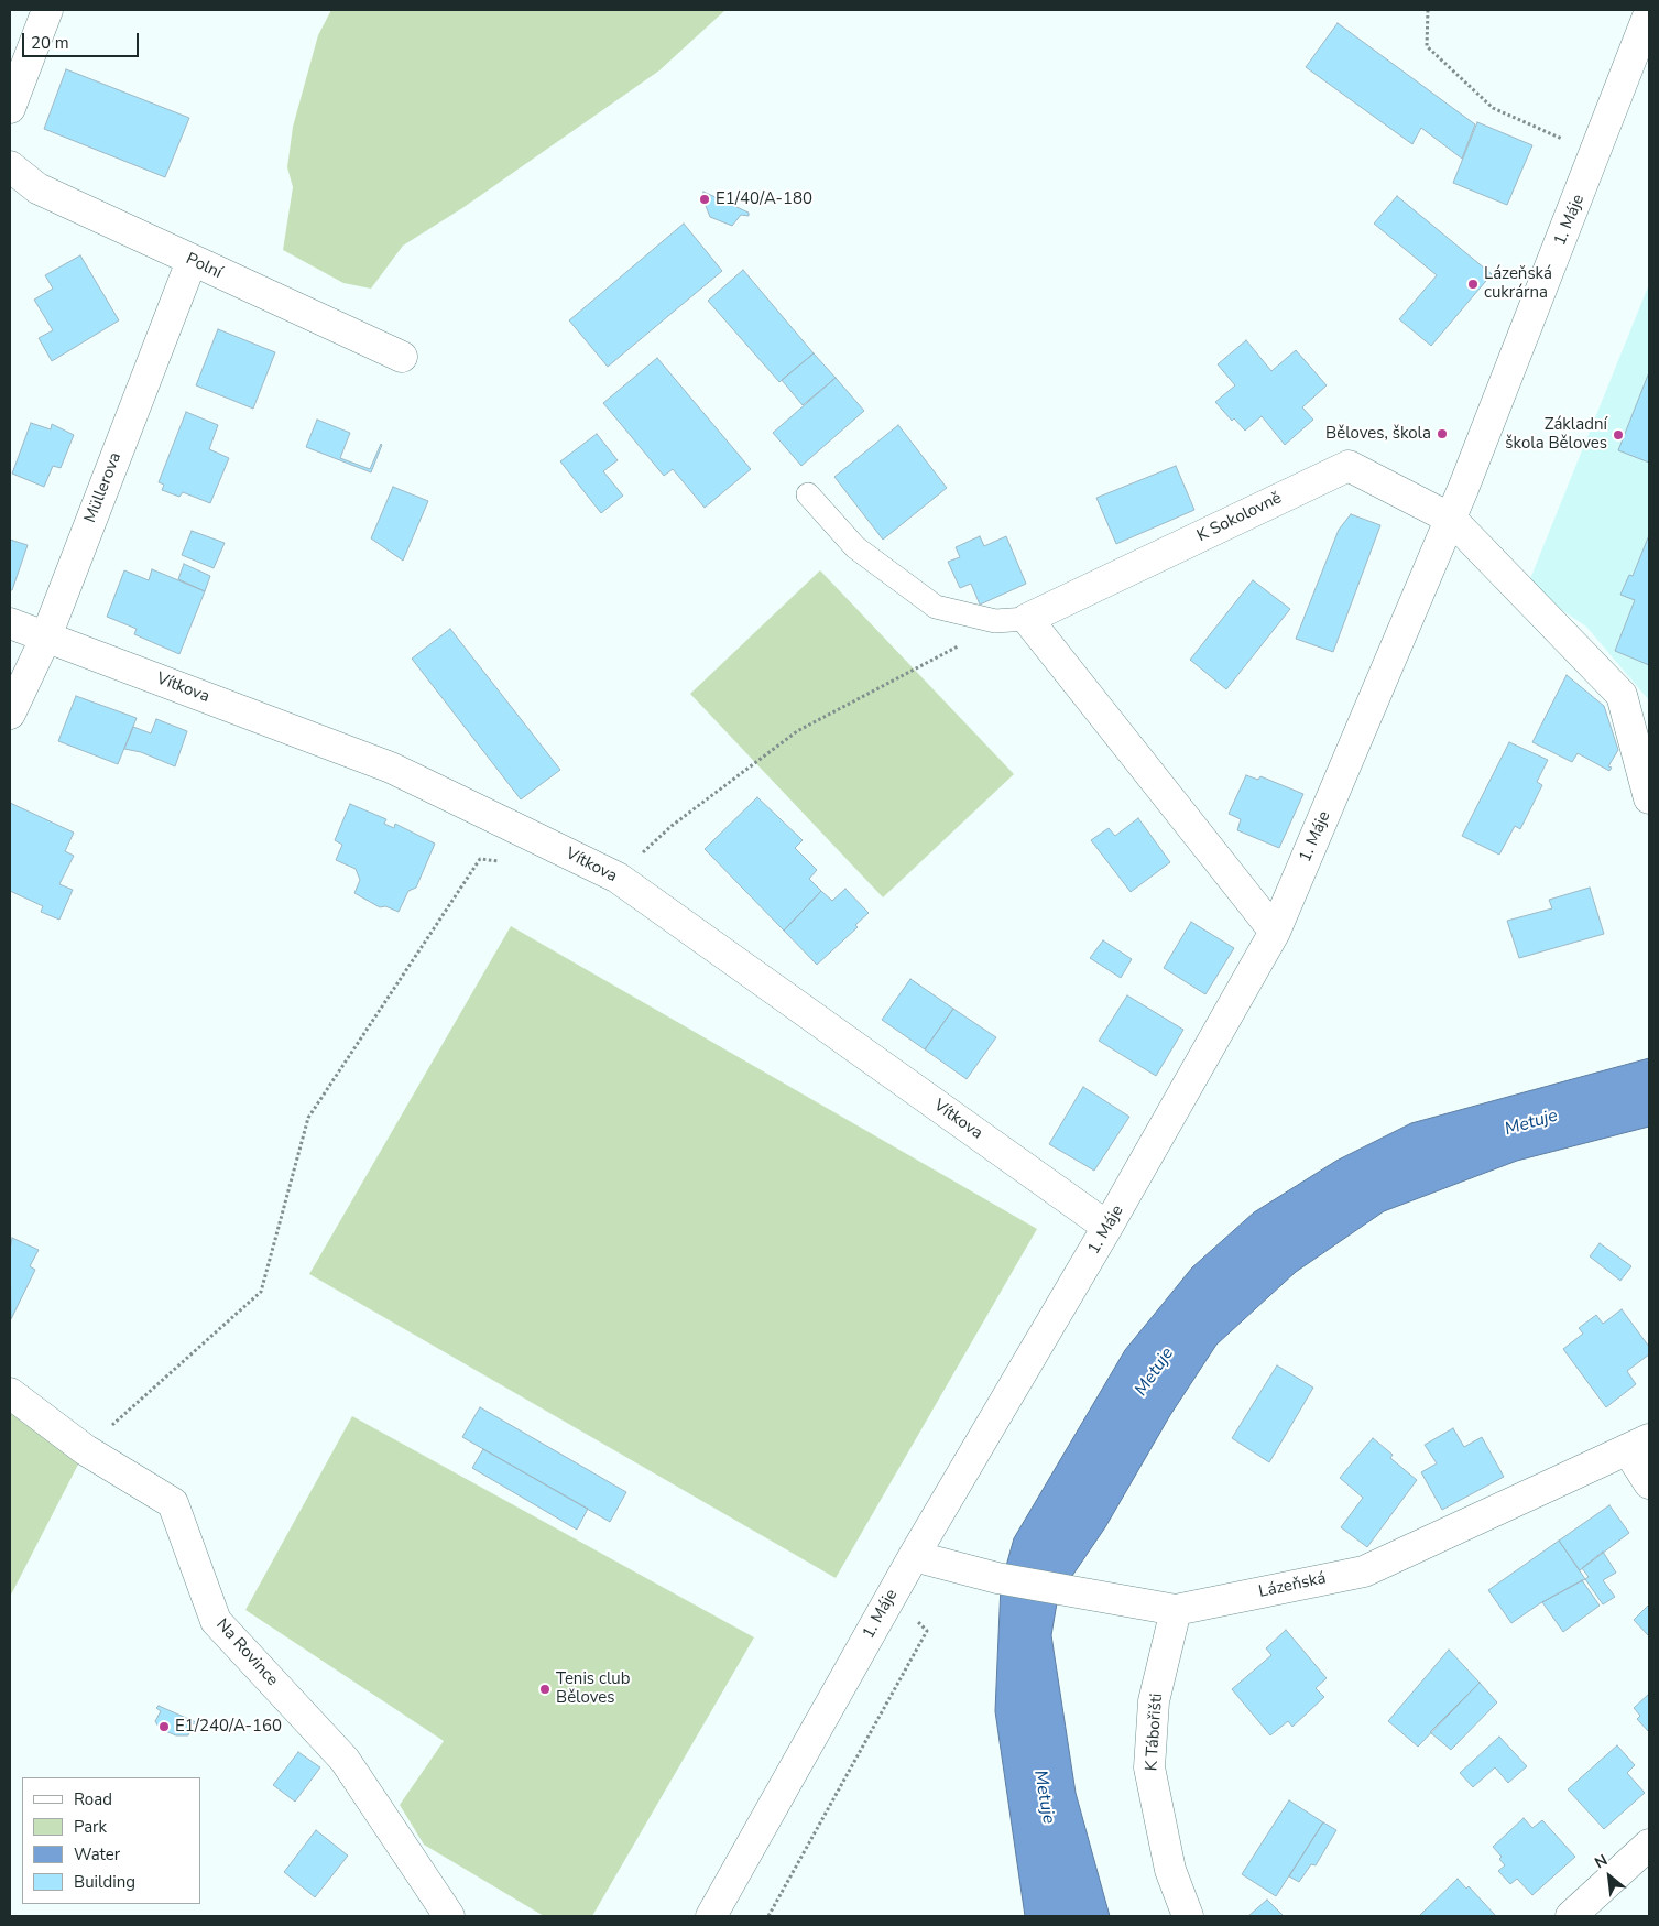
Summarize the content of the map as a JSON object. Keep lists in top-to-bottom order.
{
  "streets": {
    "street": [
      "1. Máje",
      "Polní",
      "Müllerova",
      "K Sokolovně",
      "Vítkova",
      "Lázeňská",
      "Na Rovince",
      "K Tábořišti"
    ]
  },
  "crossings": [
    ["1. Máje", "K Sokolovně"],
    ["1. Máje", "Vítkova"],
    ["1. Máje", "Lázeňská"],
    ["Polní", "Müllerova"],
    ["Müllerova", "Vítkova"],
    ["Lázeňská", "K Tábořišti"]
  ],
  "water": ["Metuje"],
  "places": [
    "E1/40/A-180",
    "Lázeňská cukrárna",
    "Běloves, škola",
    "Základní škola Běloves",
    "Tenis club Běloves",
    "E1/240/A-160"
  ],
  "legend": [
    "Road",
    "Park",
    "Water",
    "Building"
  ],
  "scale_bar": "20 m",
  "north": "top left"
}
